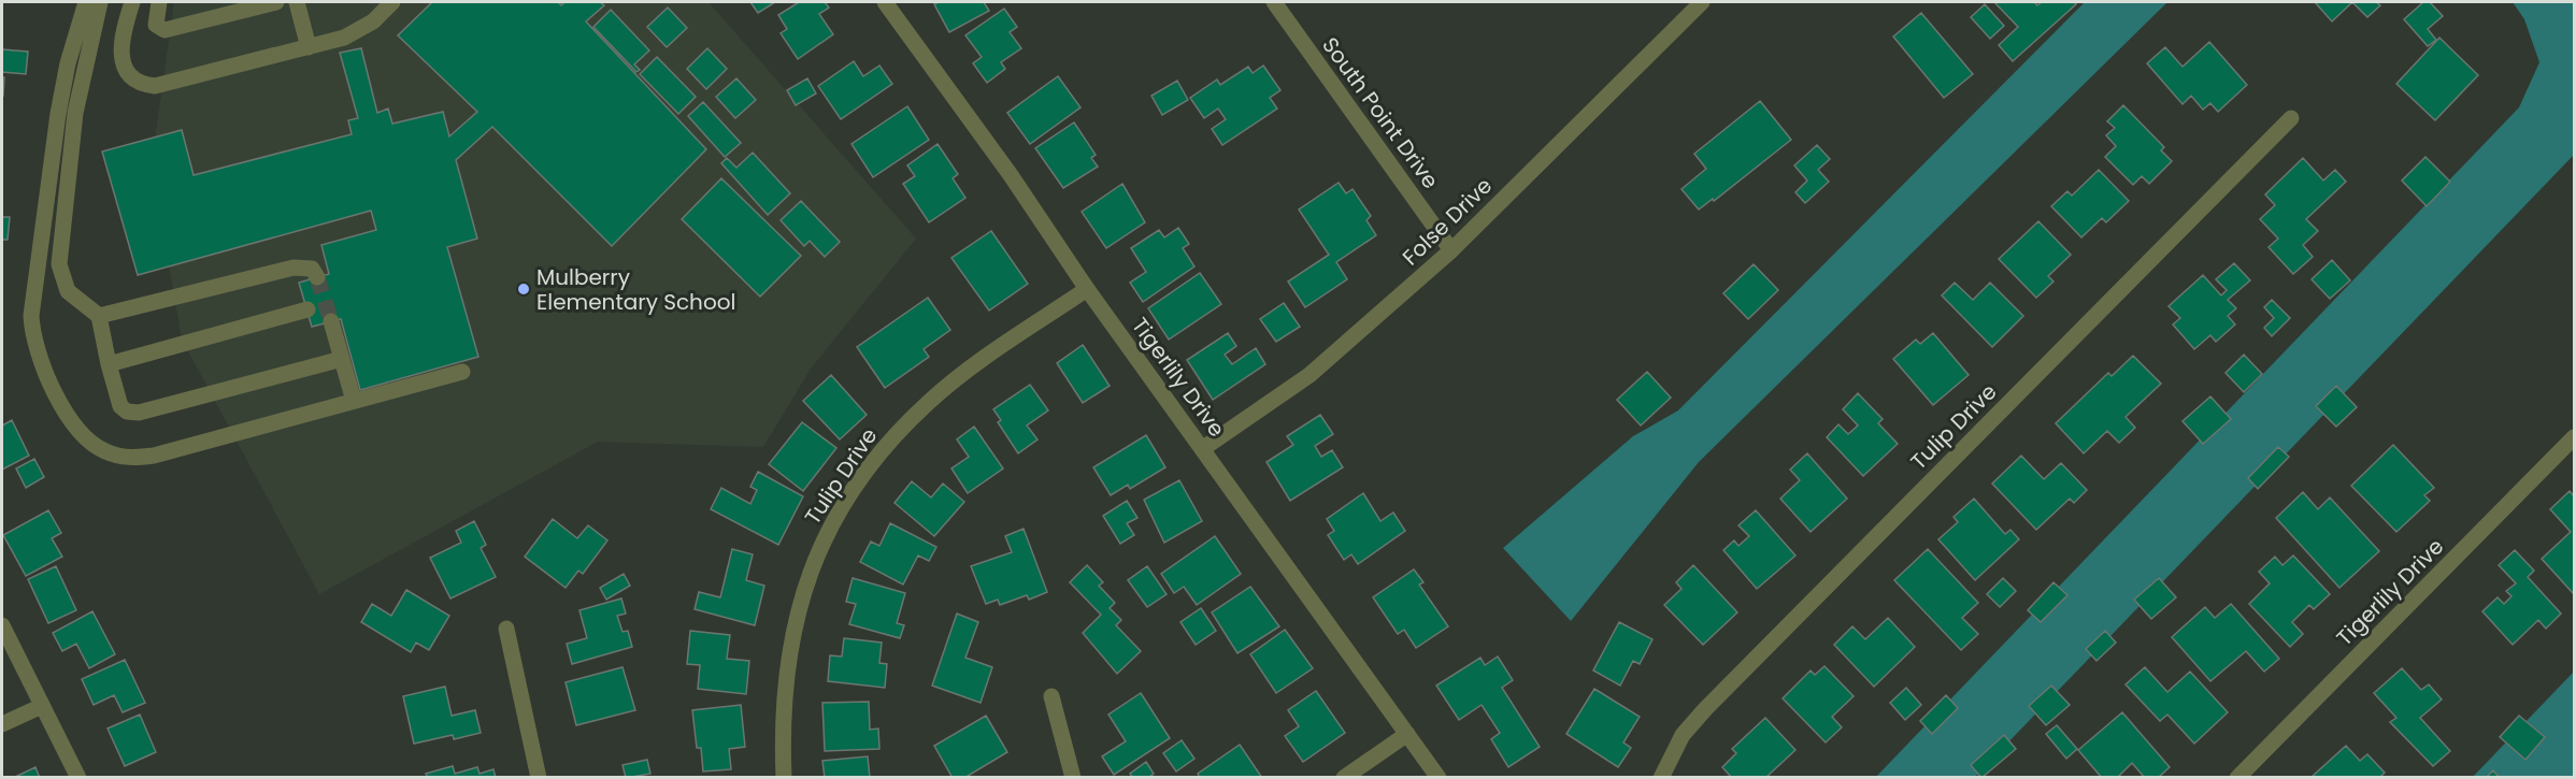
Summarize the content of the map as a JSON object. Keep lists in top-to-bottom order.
{
  "streets": {
    "street": [
      "South Point Drive",
      "Folse Drive",
      "Tigerlily Drive",
      "Tulip Drive"
    ]
  },
  "crossings": [
    ["South Point Drive", "Folse Drive"],
    ["Folse Drive", "Tigerlily Drive"],
    ["Tigerlily Drive", "Tulip Drive"]
  ],
  "places": ["Mulberry Elementary School"]
}
